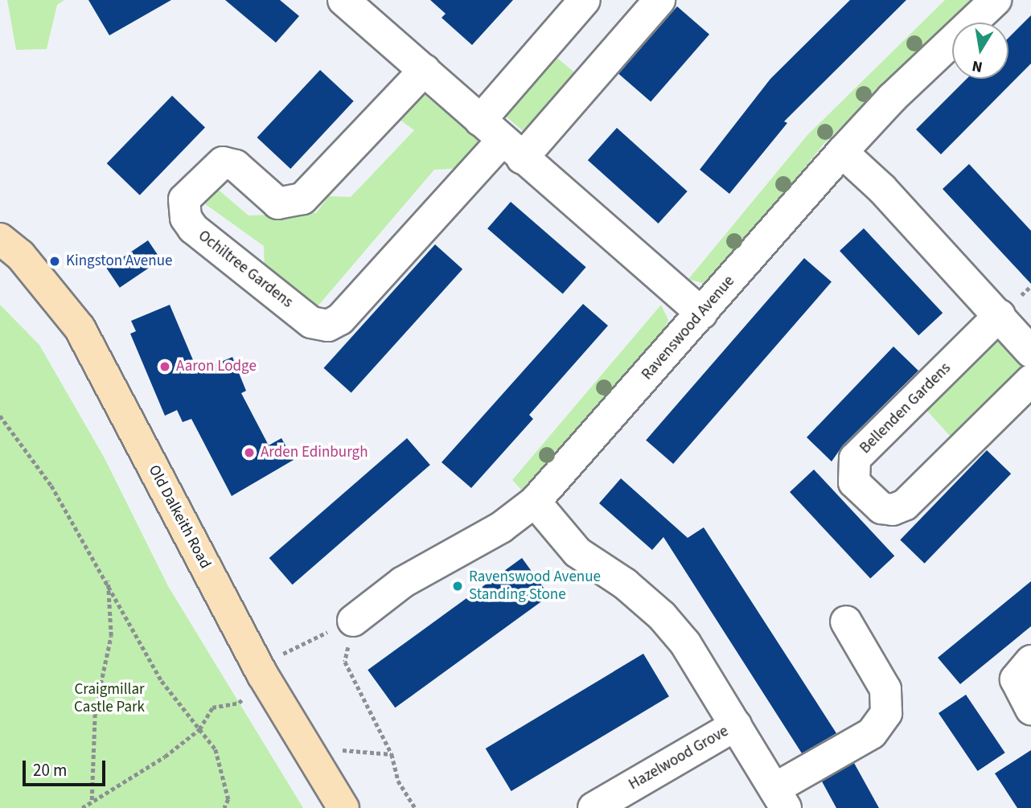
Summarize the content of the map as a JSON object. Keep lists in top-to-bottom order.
{
  "streets": {
    "main road": ["Old Dalkeith Road"],
    "street": [
      "Ochiltree Gardens",
      "Ravenswood Avenue",
      "Bellenden Gardens",
      "Hazelwood Grove"
    ]
  },
  "crossings": [
    ["Ravenswood Avenue", "Hazelwood Grove"]
  ],
  "parks": ["Craigmillar Castle Park"],
  "places": [
    "Kingston Avenue",
    "Aaron Lodge",
    "Arden Edinburgh",
    "Ravenswood Avenue Standing Stone"
  ],
  "scale_bar": "20 m",
  "north": "bottom"
}
